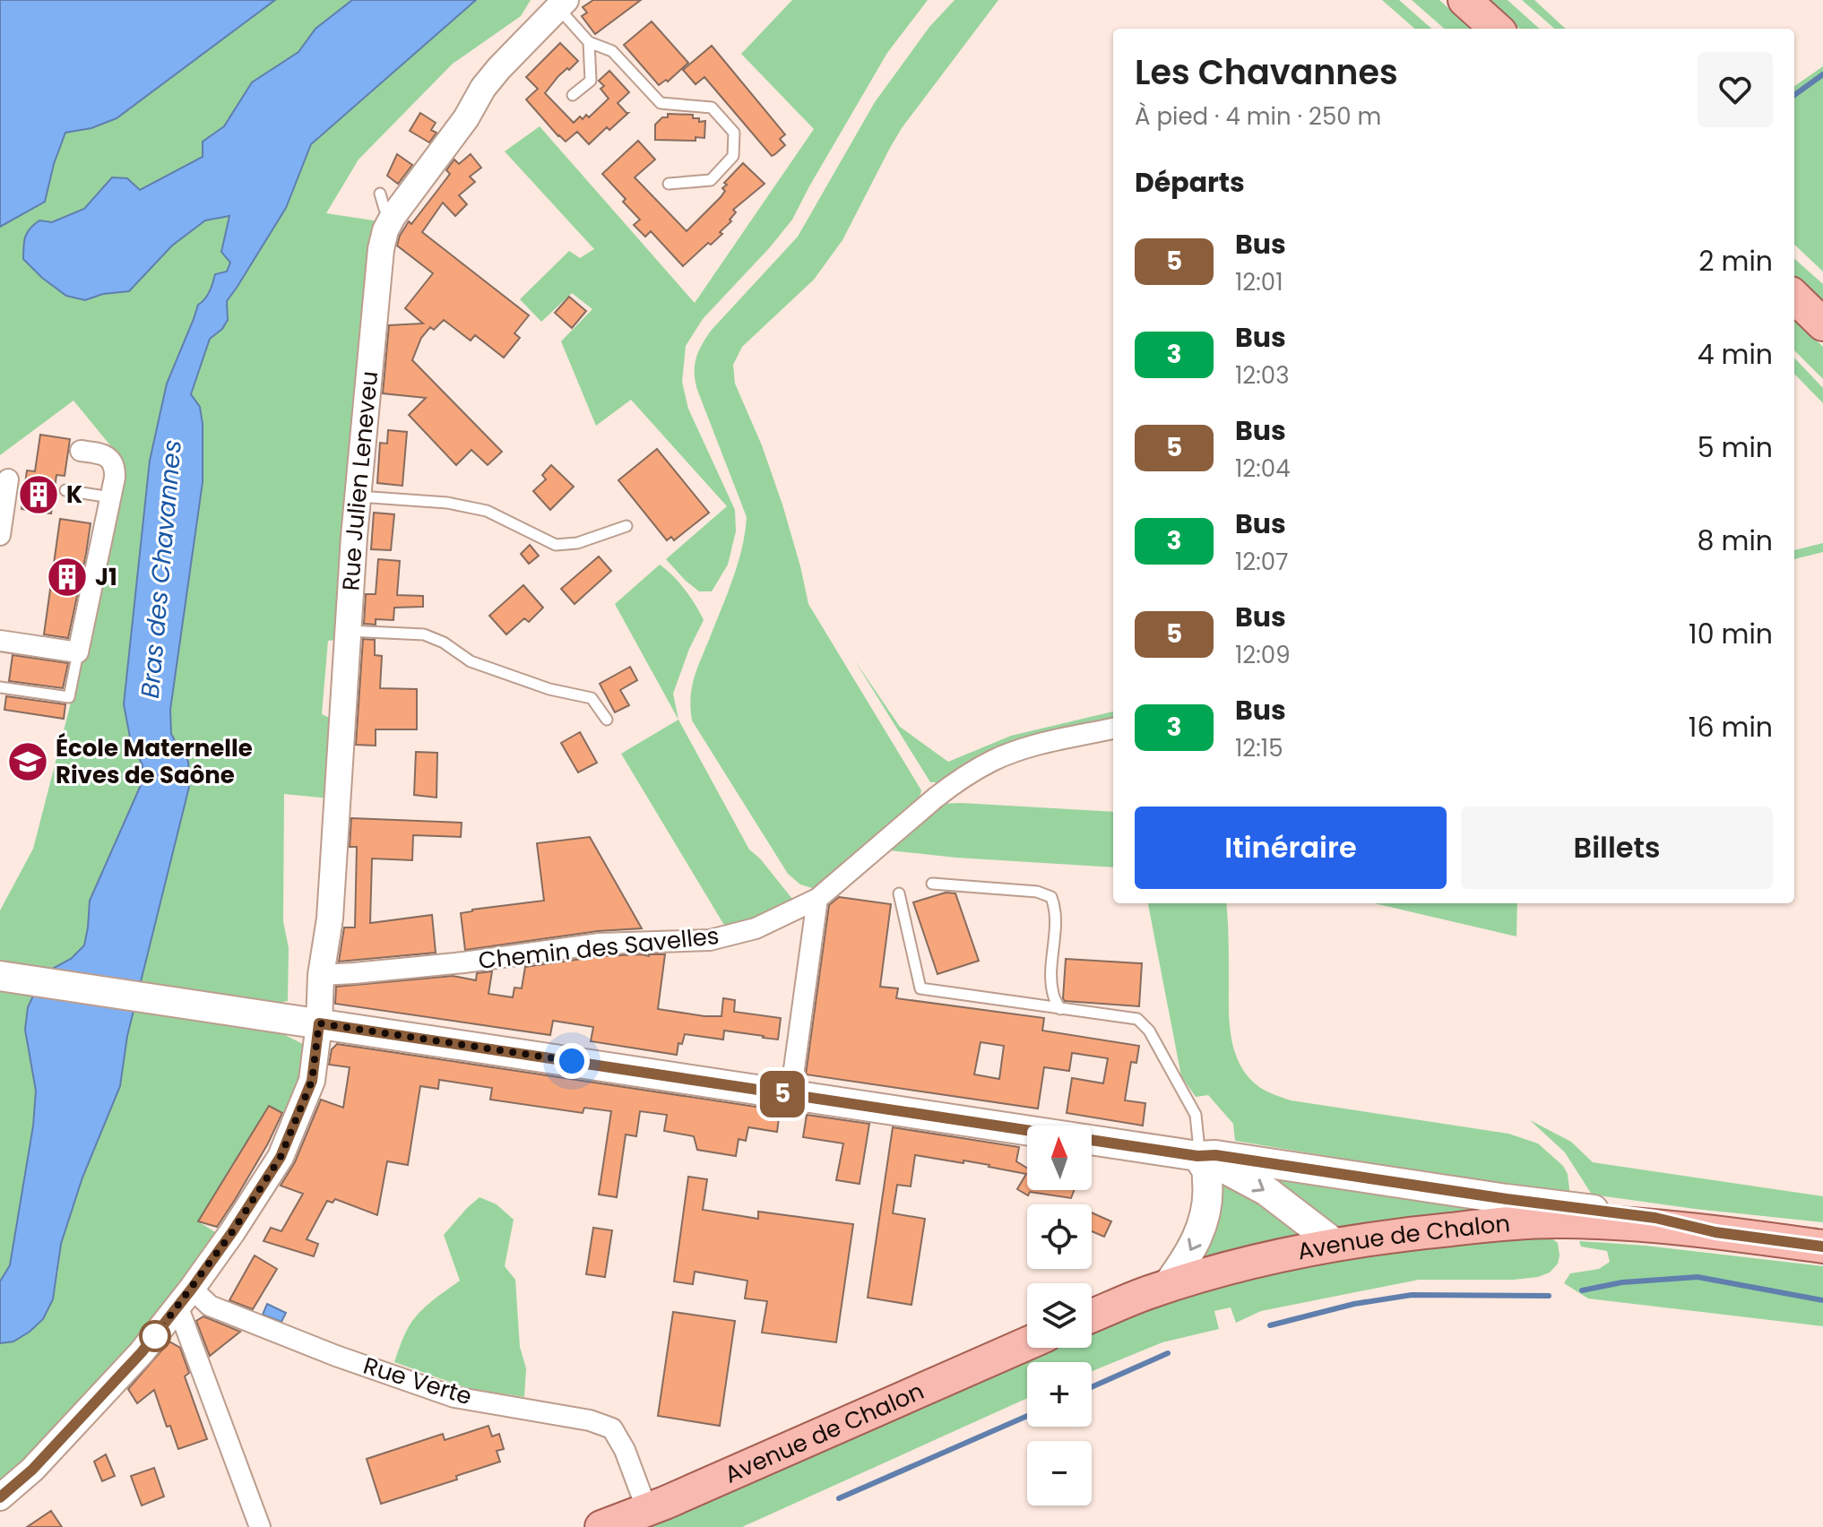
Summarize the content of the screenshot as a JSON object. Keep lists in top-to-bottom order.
{
  "streets": {
    "main road": ["Avenue de Chalon"],
    "street": ["Rue Julien Leneveu", "Chemin des Savelles", "Rue Verte"]
  },
  "crossings": [
    ["Rue Julien Leneveu", "Chemin des Savelles"],
    ["Rue Julien Leneveu", "Rue Verte"],
    ["Avenue de Chalon", "Rue Verte"]
  ],
  "water": ["Bras des Chavannes"],
  "places": {
    "building": ["K", "J1"],
    "school or university": ["École Maternelle Rives de Saône"]
  },
  "lines": ["bus line 5"],
  "north": "top",
  "page": {
    "on_map": "5",
    "heading": [
      ["Les Chavannes", "À pied · 4 min · 250 m"],
      "Départs"
    ],
    "list": [
      {
        "mark": "5",
        "name": "Bus",
        "note": "12:01",
        "value": "2 min"
      },
      {
        "mark": "3",
        "name": "Bus",
        "note": "12:03",
        "value": "4 min"
      },
      {
        "mark": "5",
        "name": "Bus",
        "note": "12:04",
        "value": "5 min"
      },
      {
        "mark": "3",
        "name": "Bus",
        "note": "12:07",
        "value": "8 min"
      },
      {
        "mark": "5",
        "name": "Bus",
        "note": "12:09",
        "value": "10 min"
      },
      {
        "mark": "3",
        "name": "Bus",
        "note": "12:15",
        "value": "16 min"
      }
    ],
    "buttons": ["Itinéraire", "Billets"],
    "map_buttons": ["+", "−"]
  }
}
